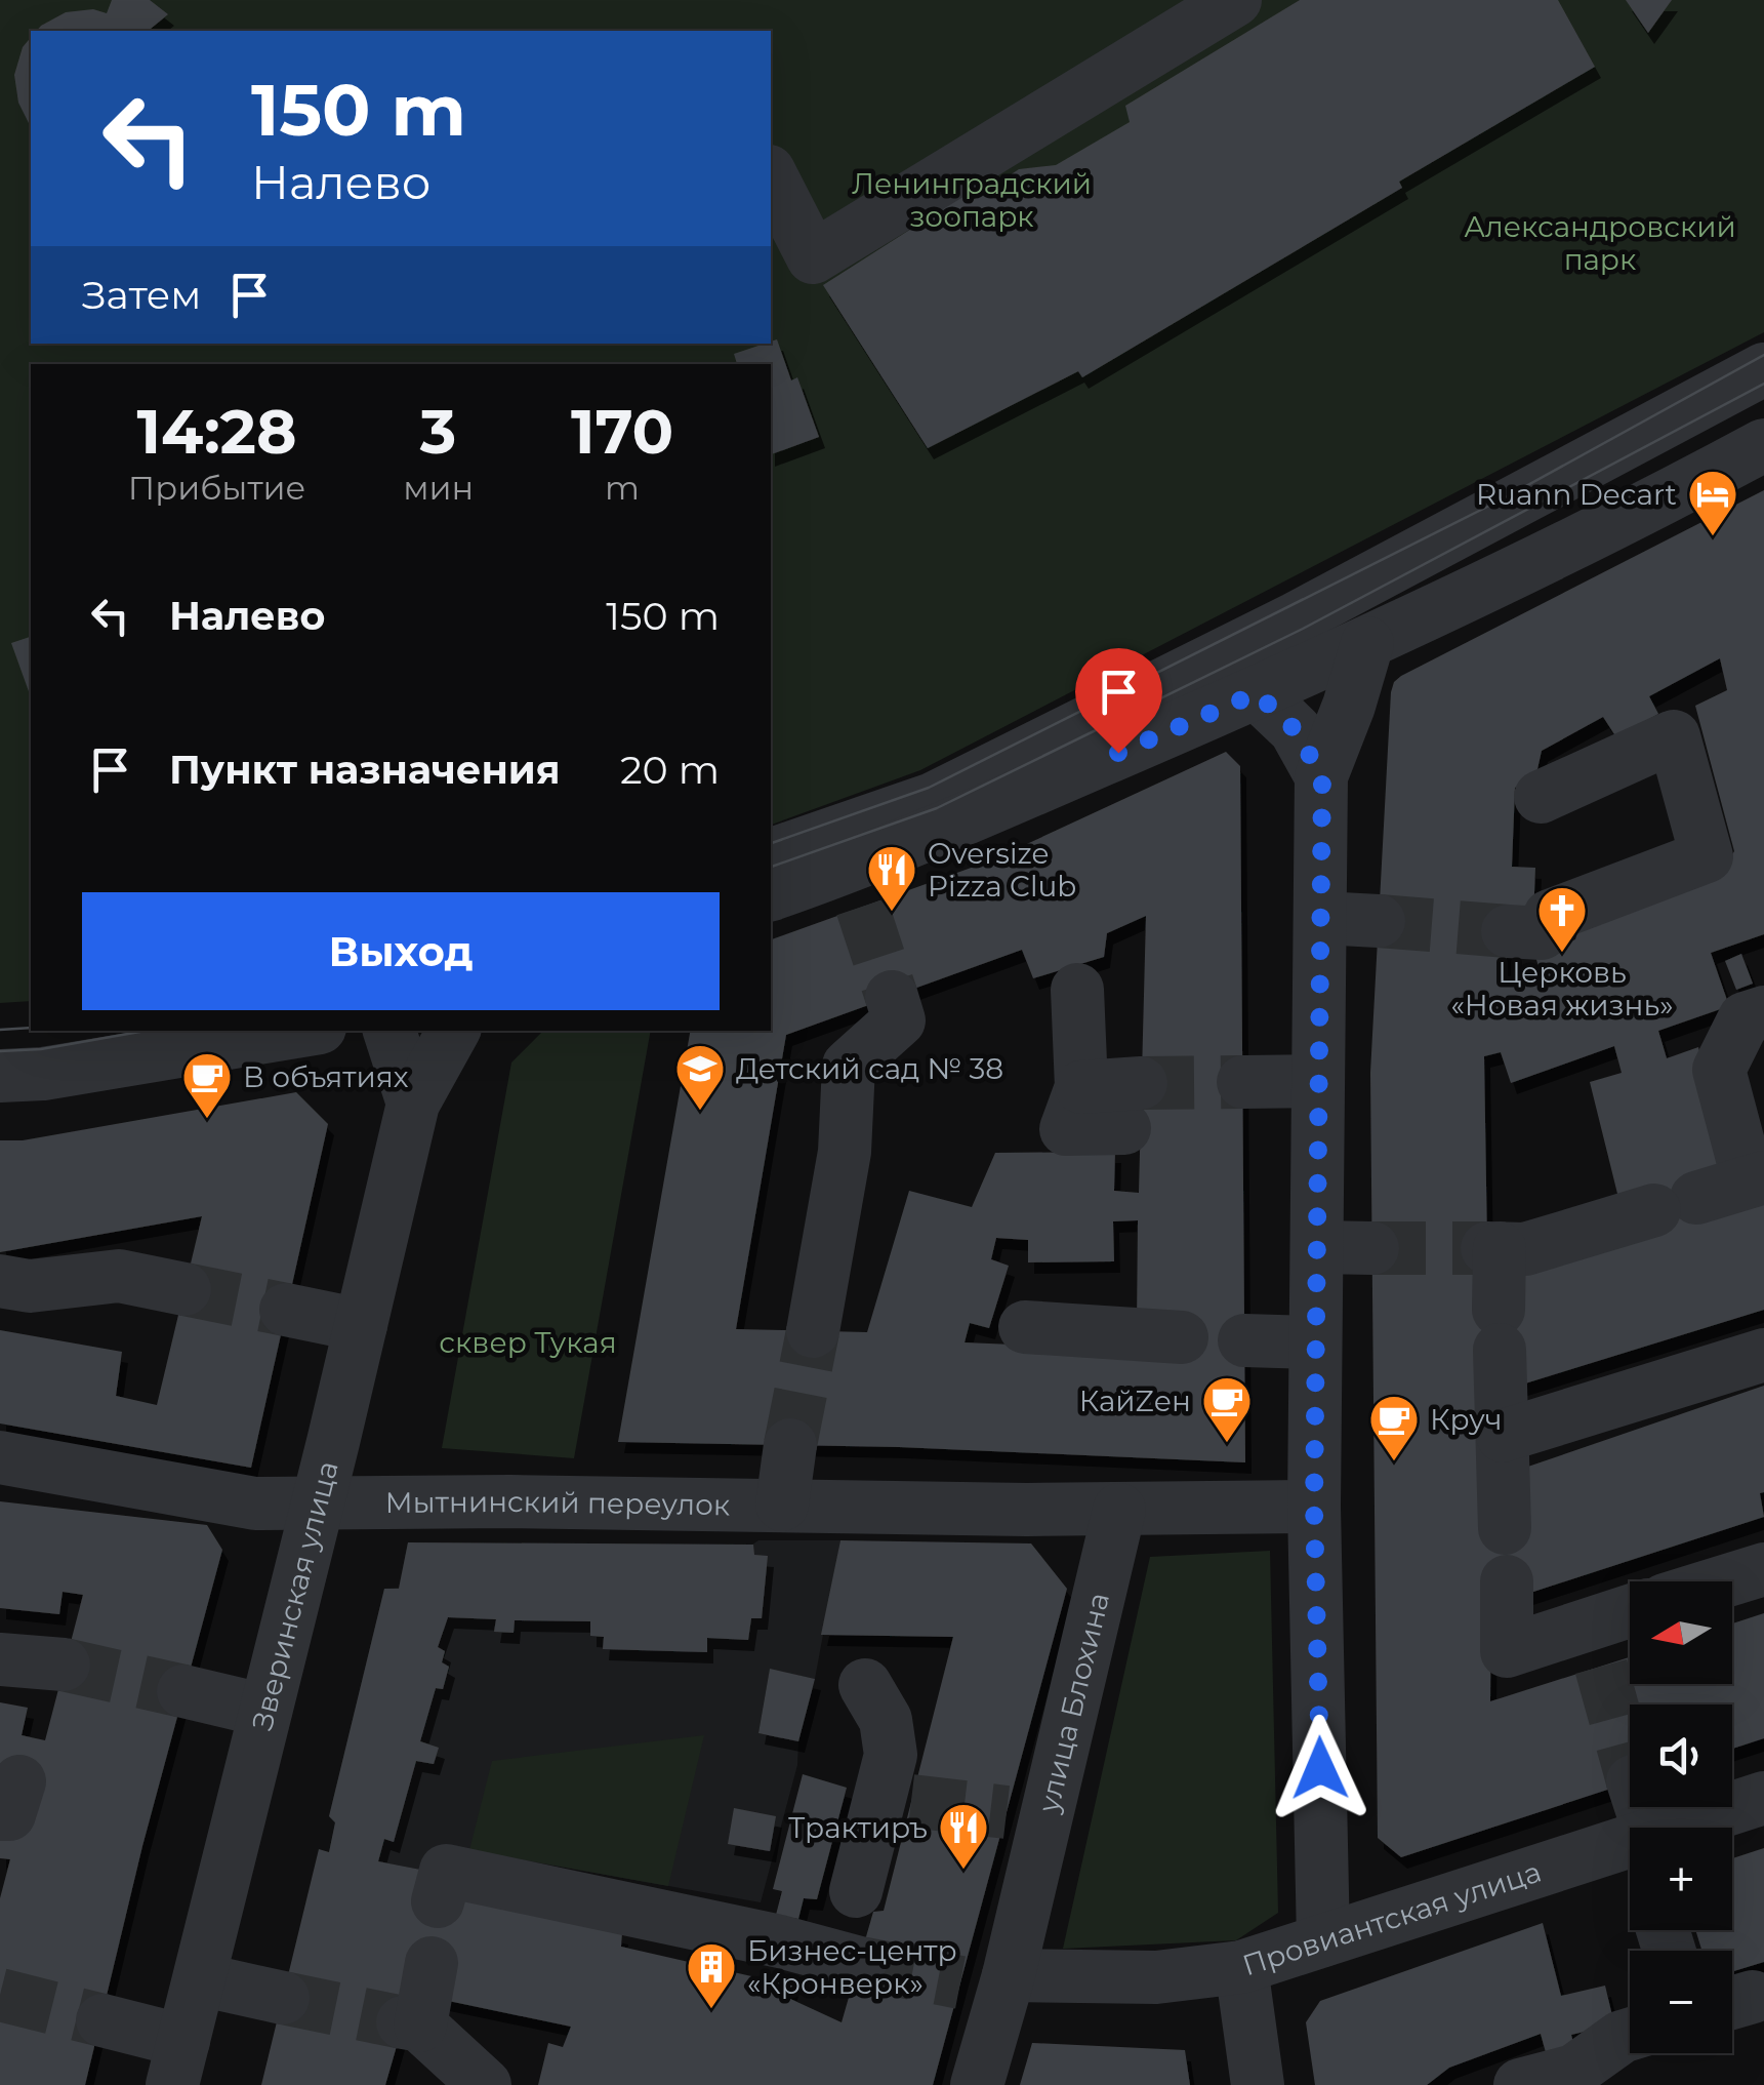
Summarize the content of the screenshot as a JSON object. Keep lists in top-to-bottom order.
{
  "streets": {
    "street": [
      "Мытнинский переулок",
      "Зверинская улица",
      "улица Блохина",
      "Провиантская улица"
    ]
  },
  "crossings": [
    ["Мытнинский переулок", "Зверинская улица"],
    ["Мытнинский переулок", "улица Блохина"],
    ["улица Блохина", "Провиантская улица"]
  ],
  "parks": ["Ленинградский зоопарк", "Александровский парк", "сквер Тукая"],
  "places": {
    "hotel": ["Ruann Decart"],
    "restaurant": ["Oversize Pizza Club", "Трактиръ"],
    "church": ["Церковь «Новая жизнь»"],
    "school or university": ["Детский сад № 38"],
    "cafe": ["В объятиях", "КайZен", "Круч"],
    "building": ["Бизнес-центр «Кронверк»"]
  },
  "north": "left",
  "page": {
    "turn": ["150 m", "Налево"],
    "then": "Затем",
    "eta": [
      "14:28",
      "Прибытие",
      "3",
      "мин",
      "170",
      "m"
    ],
    "list": [
      {
        "name": "Налево",
        "value": "150 m"
      },
      {
        "name": "Пункт назначения",
        "value": "20 m"
      }
    ],
    "buttons": "Выход",
    "map_buttons": ["+", "−"]
  }
}
